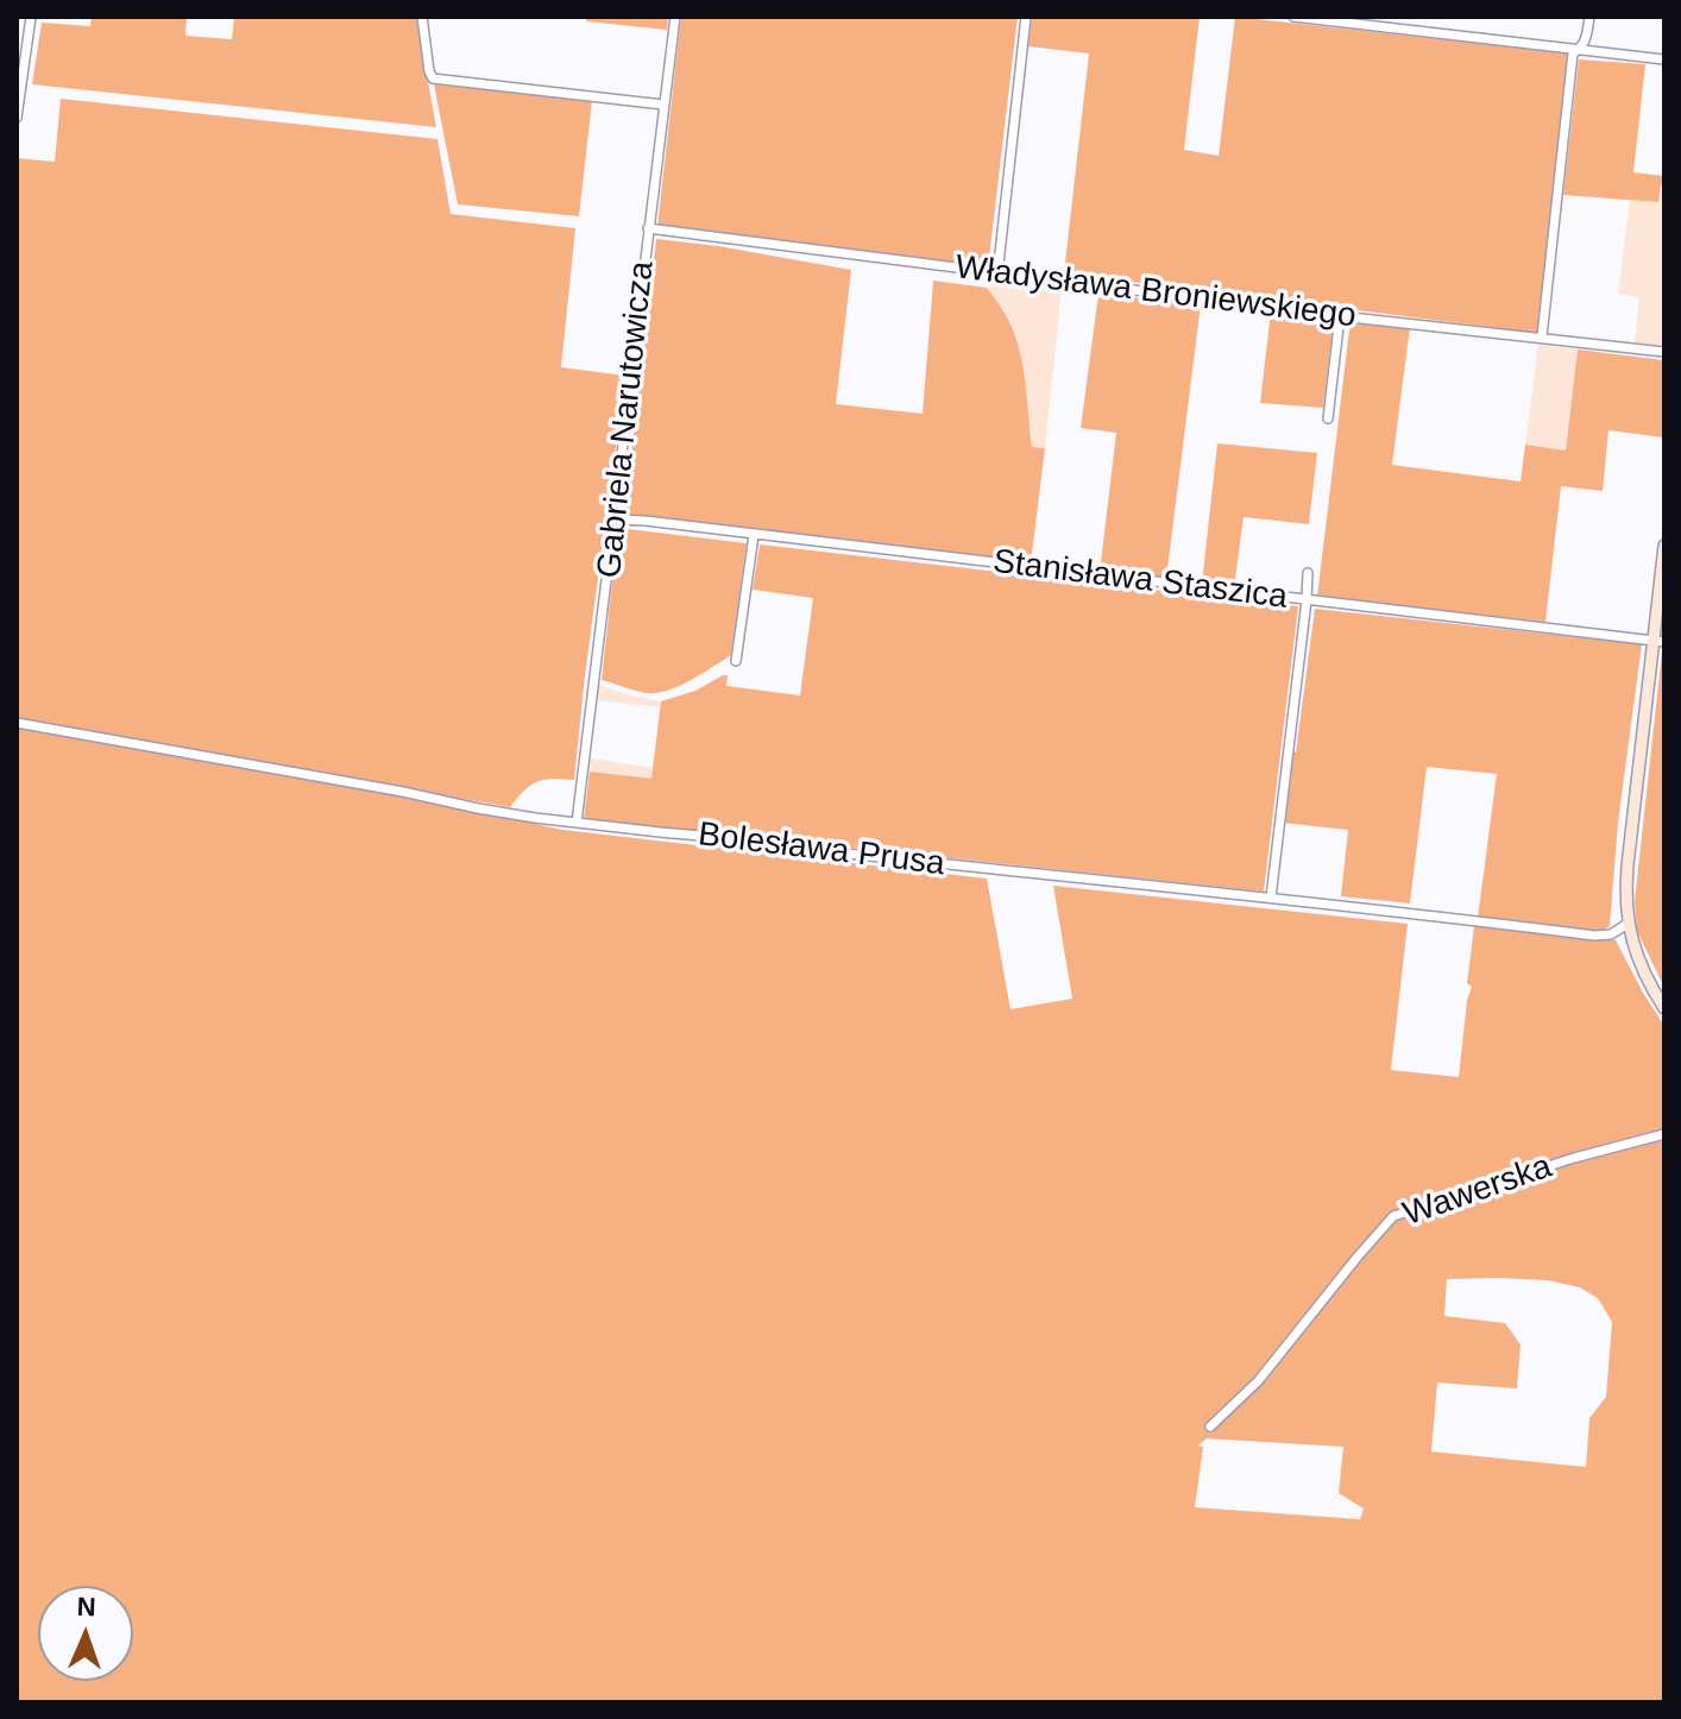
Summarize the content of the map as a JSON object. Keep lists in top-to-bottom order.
{
  "streets": {
    "street": [
      "Władysława Broniewskiego",
      "Gabriela Narutowicza",
      "Stanisława Staszica",
      "Bolesława Prusa",
      "Wawerska"
    ]
  },
  "crossings": [
    ["Władysława Broniewskiego", "Gabriela Narutowicza"],
    ["Gabriela Narutowicza", "Stanisława Staszica"],
    ["Gabriela Narutowicza", "Bolesława Prusa"]
  ],
  "north": "top"
}
